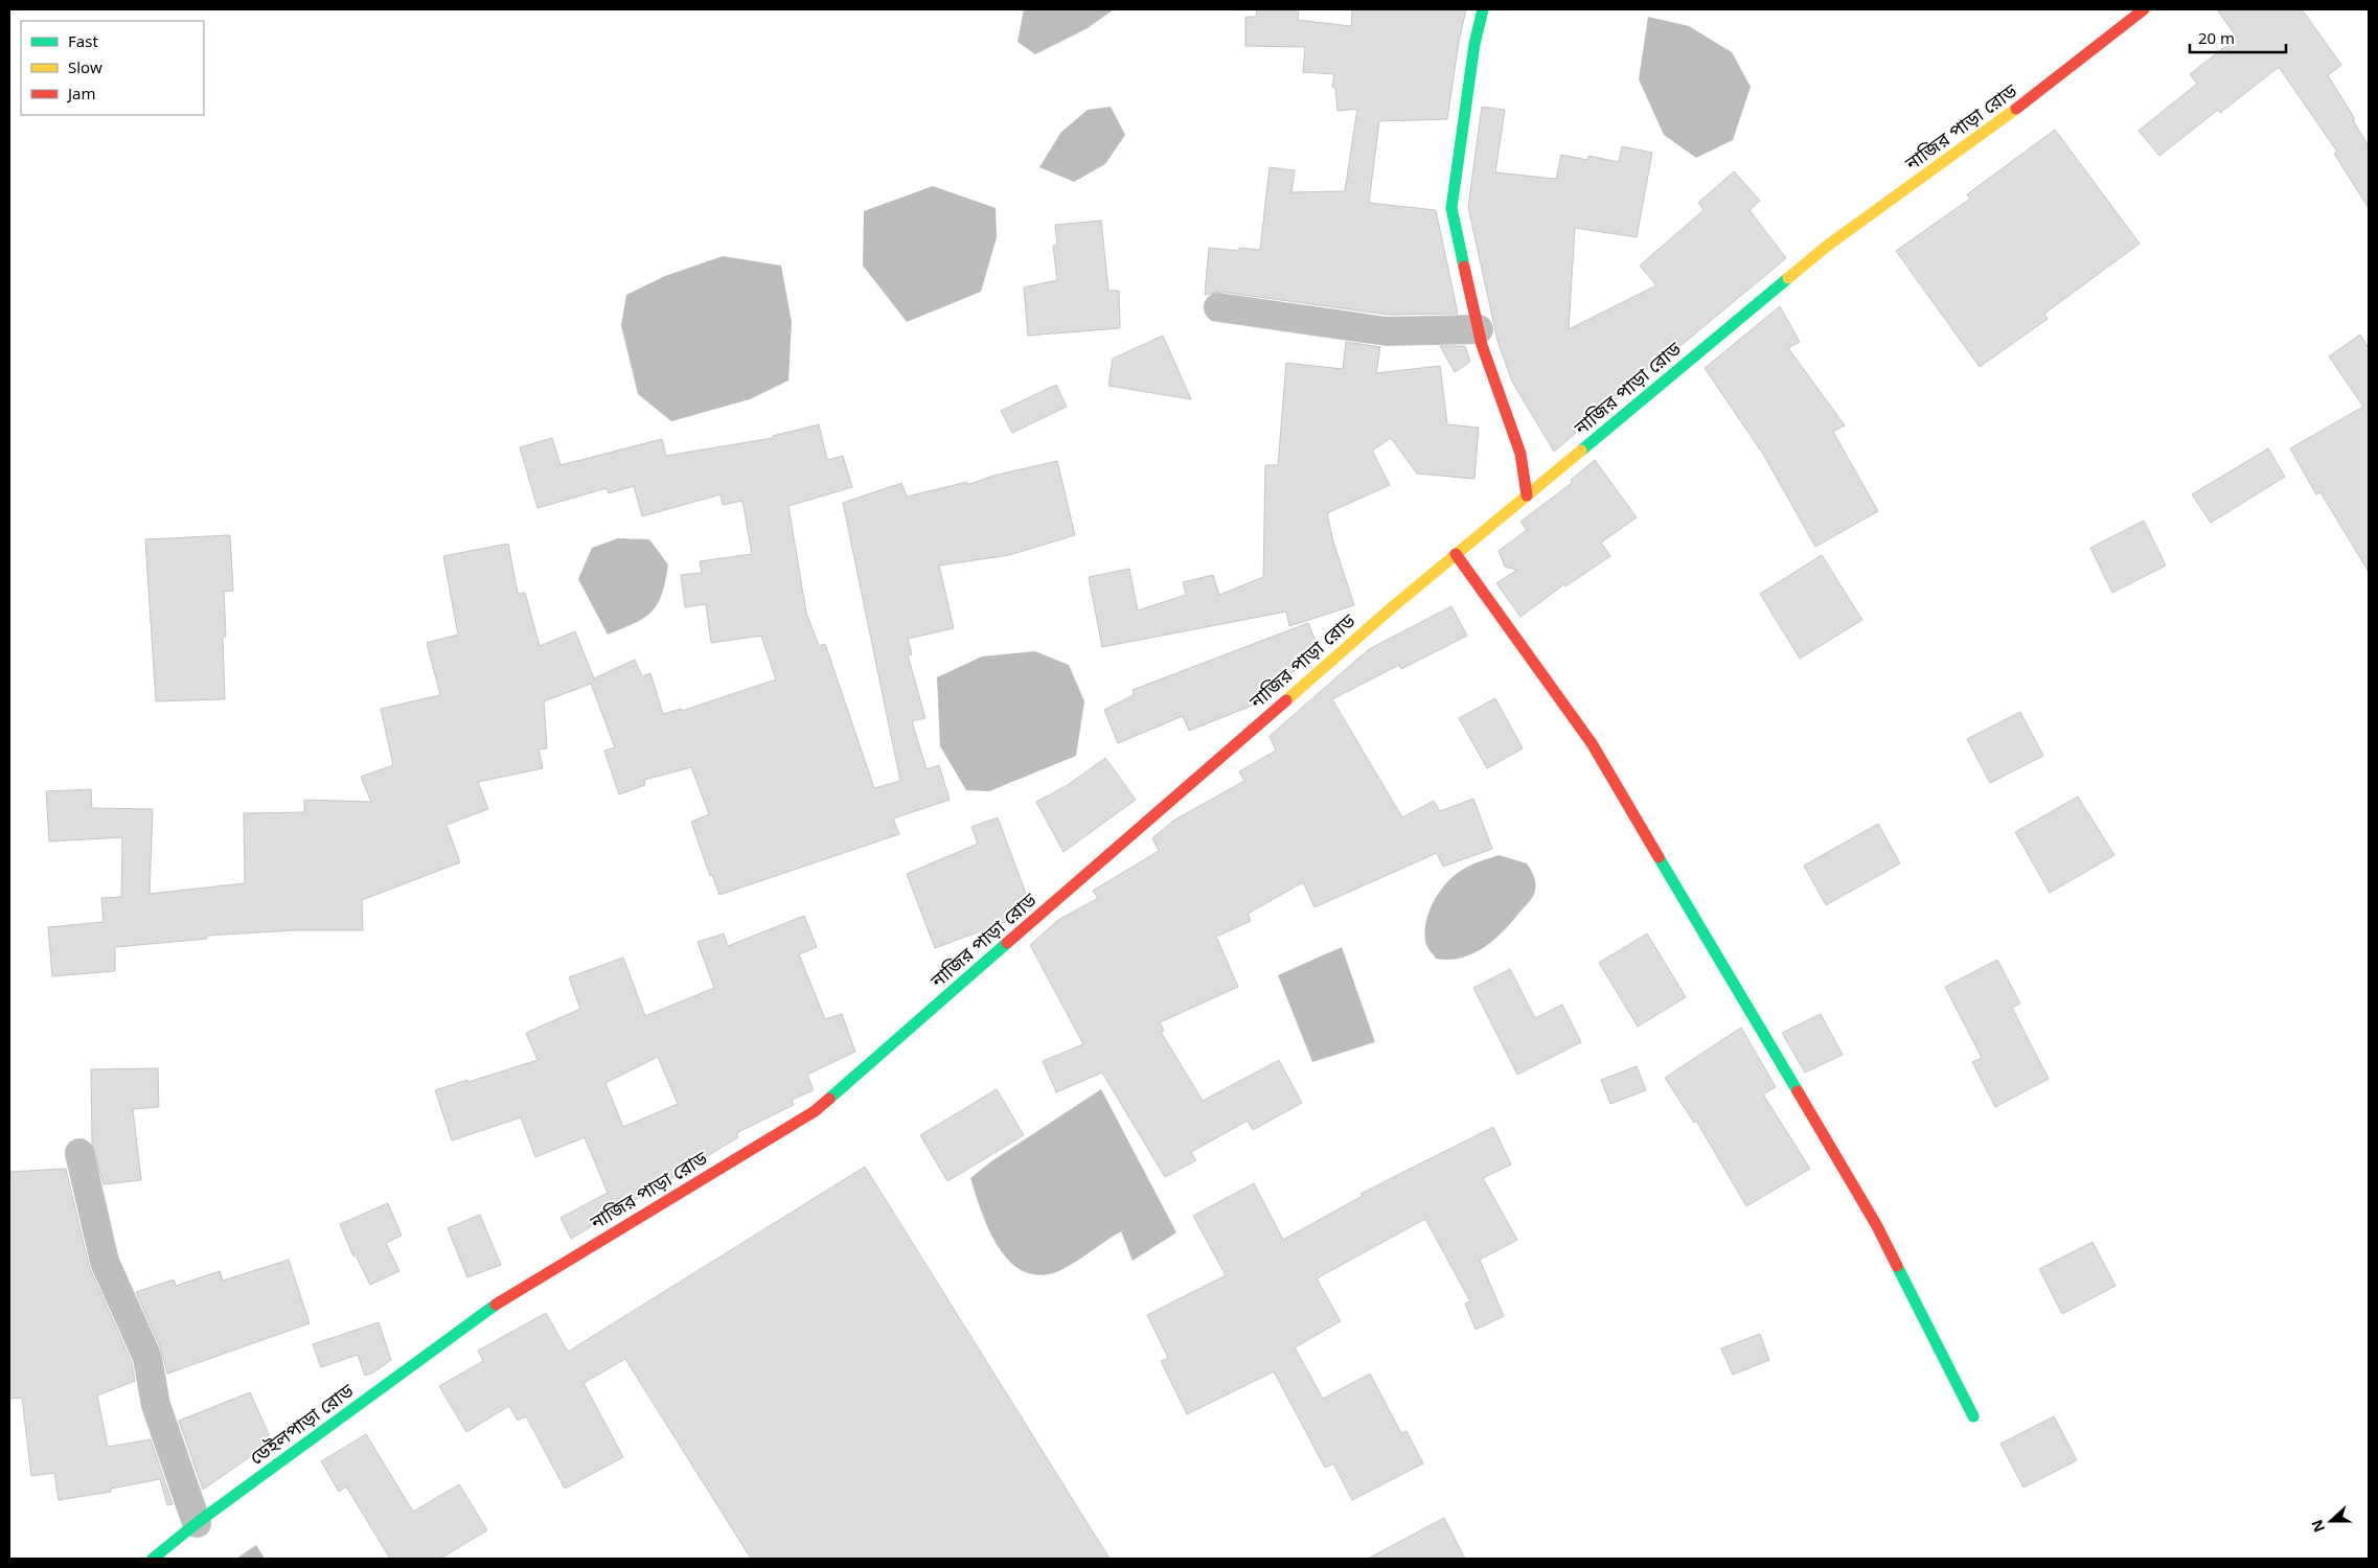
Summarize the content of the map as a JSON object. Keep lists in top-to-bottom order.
{
  "streets": {
    "main road": ["নাজির পাড়া রোড", "ডেইলপাড়া রোড"]
  },
  "crossings": [
    ["নাজির পাড়া রোড", "ডেইলপাড়া রোড"]
  ],
  "legend": ["Fast", "Slow", "Jam"],
  "scale_bar": "20 m",
  "north": "left"
}
